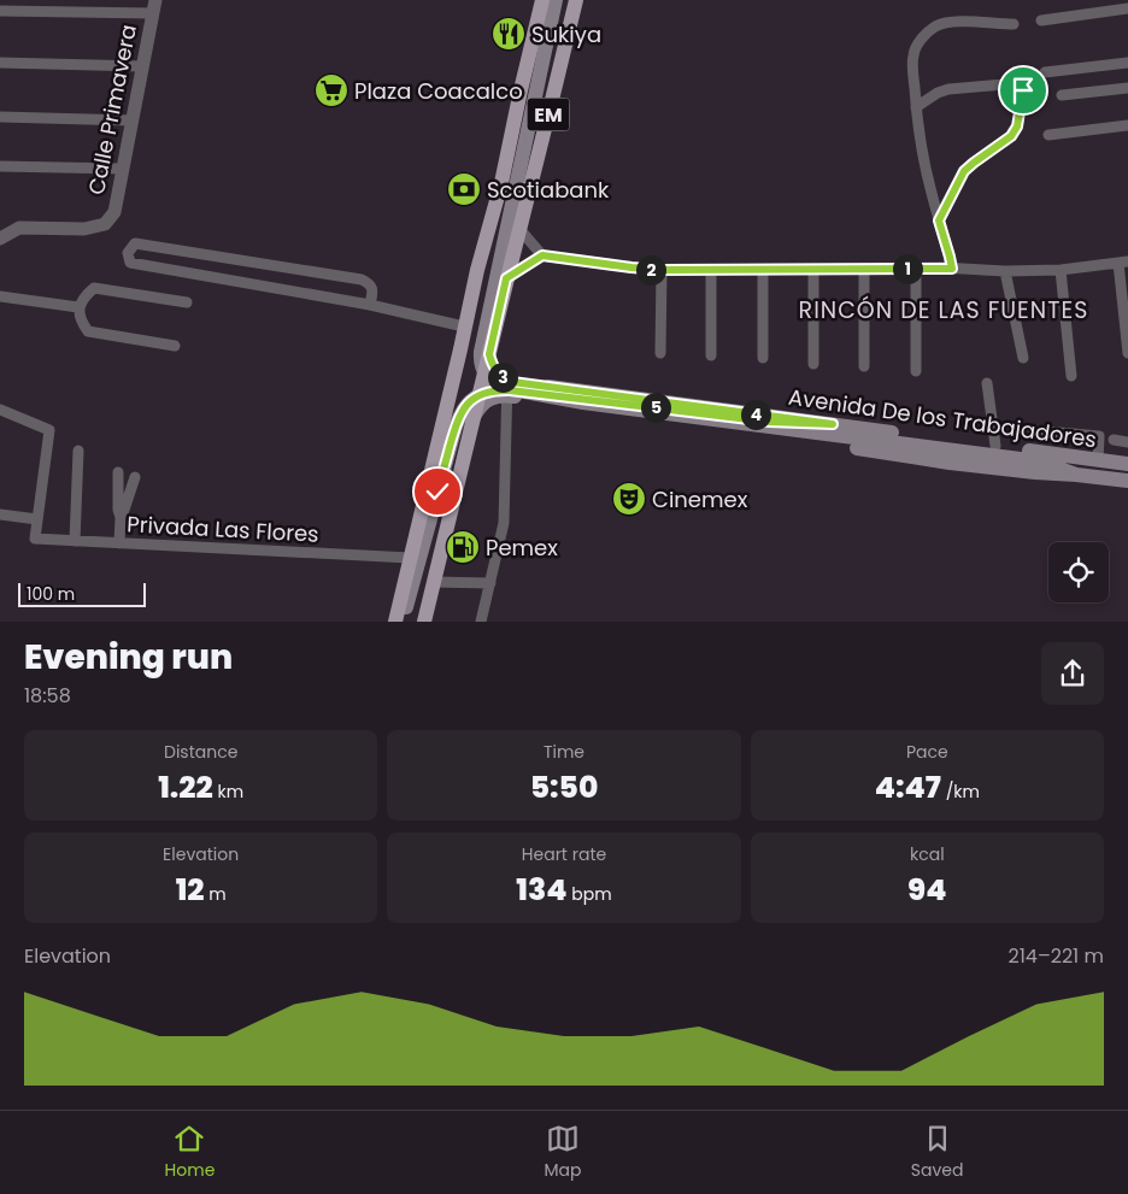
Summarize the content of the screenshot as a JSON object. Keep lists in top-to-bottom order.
{
  "streets": {
    "main road": ["EM", "Avenida De los Trabajadores"],
    "street": ["Calle Primavera", "Privada Las Flores"]
  },
  "crossings": [
    ["EM", "Privada Las Flores"]
  ],
  "districts": ["RINCÓN DE LAS FUENTES"],
  "places": {
    "restaurant": ["Sukiya"],
    "supermarket": ["Plaza Coacalco"],
    "bank": ["Scotiabank"],
    "theatre": ["Cinemex"],
    "fuel station": ["Pemex"]
  },
  "scale_bar": "100 m",
  "page": {
    "pins": [
      "1",
      "2",
      "3",
      "5",
      "4"
    ],
    "scale": "100 m",
    "heading": ["Evening run", "18:58"],
    "stats": [
      ["Distance", "1.22 km"],
      ["Time", "5:50"],
      ["Pace", "4:47 /km"],
      ["Elevation", "12 m"],
      ["Heart rate", "134 bpm"],
      ["kcal", "94"]
    ],
    "chart": ["Elevation", "214–221 m"],
    "tabs": ["Home", "Map", "Saved"]
  }
}
